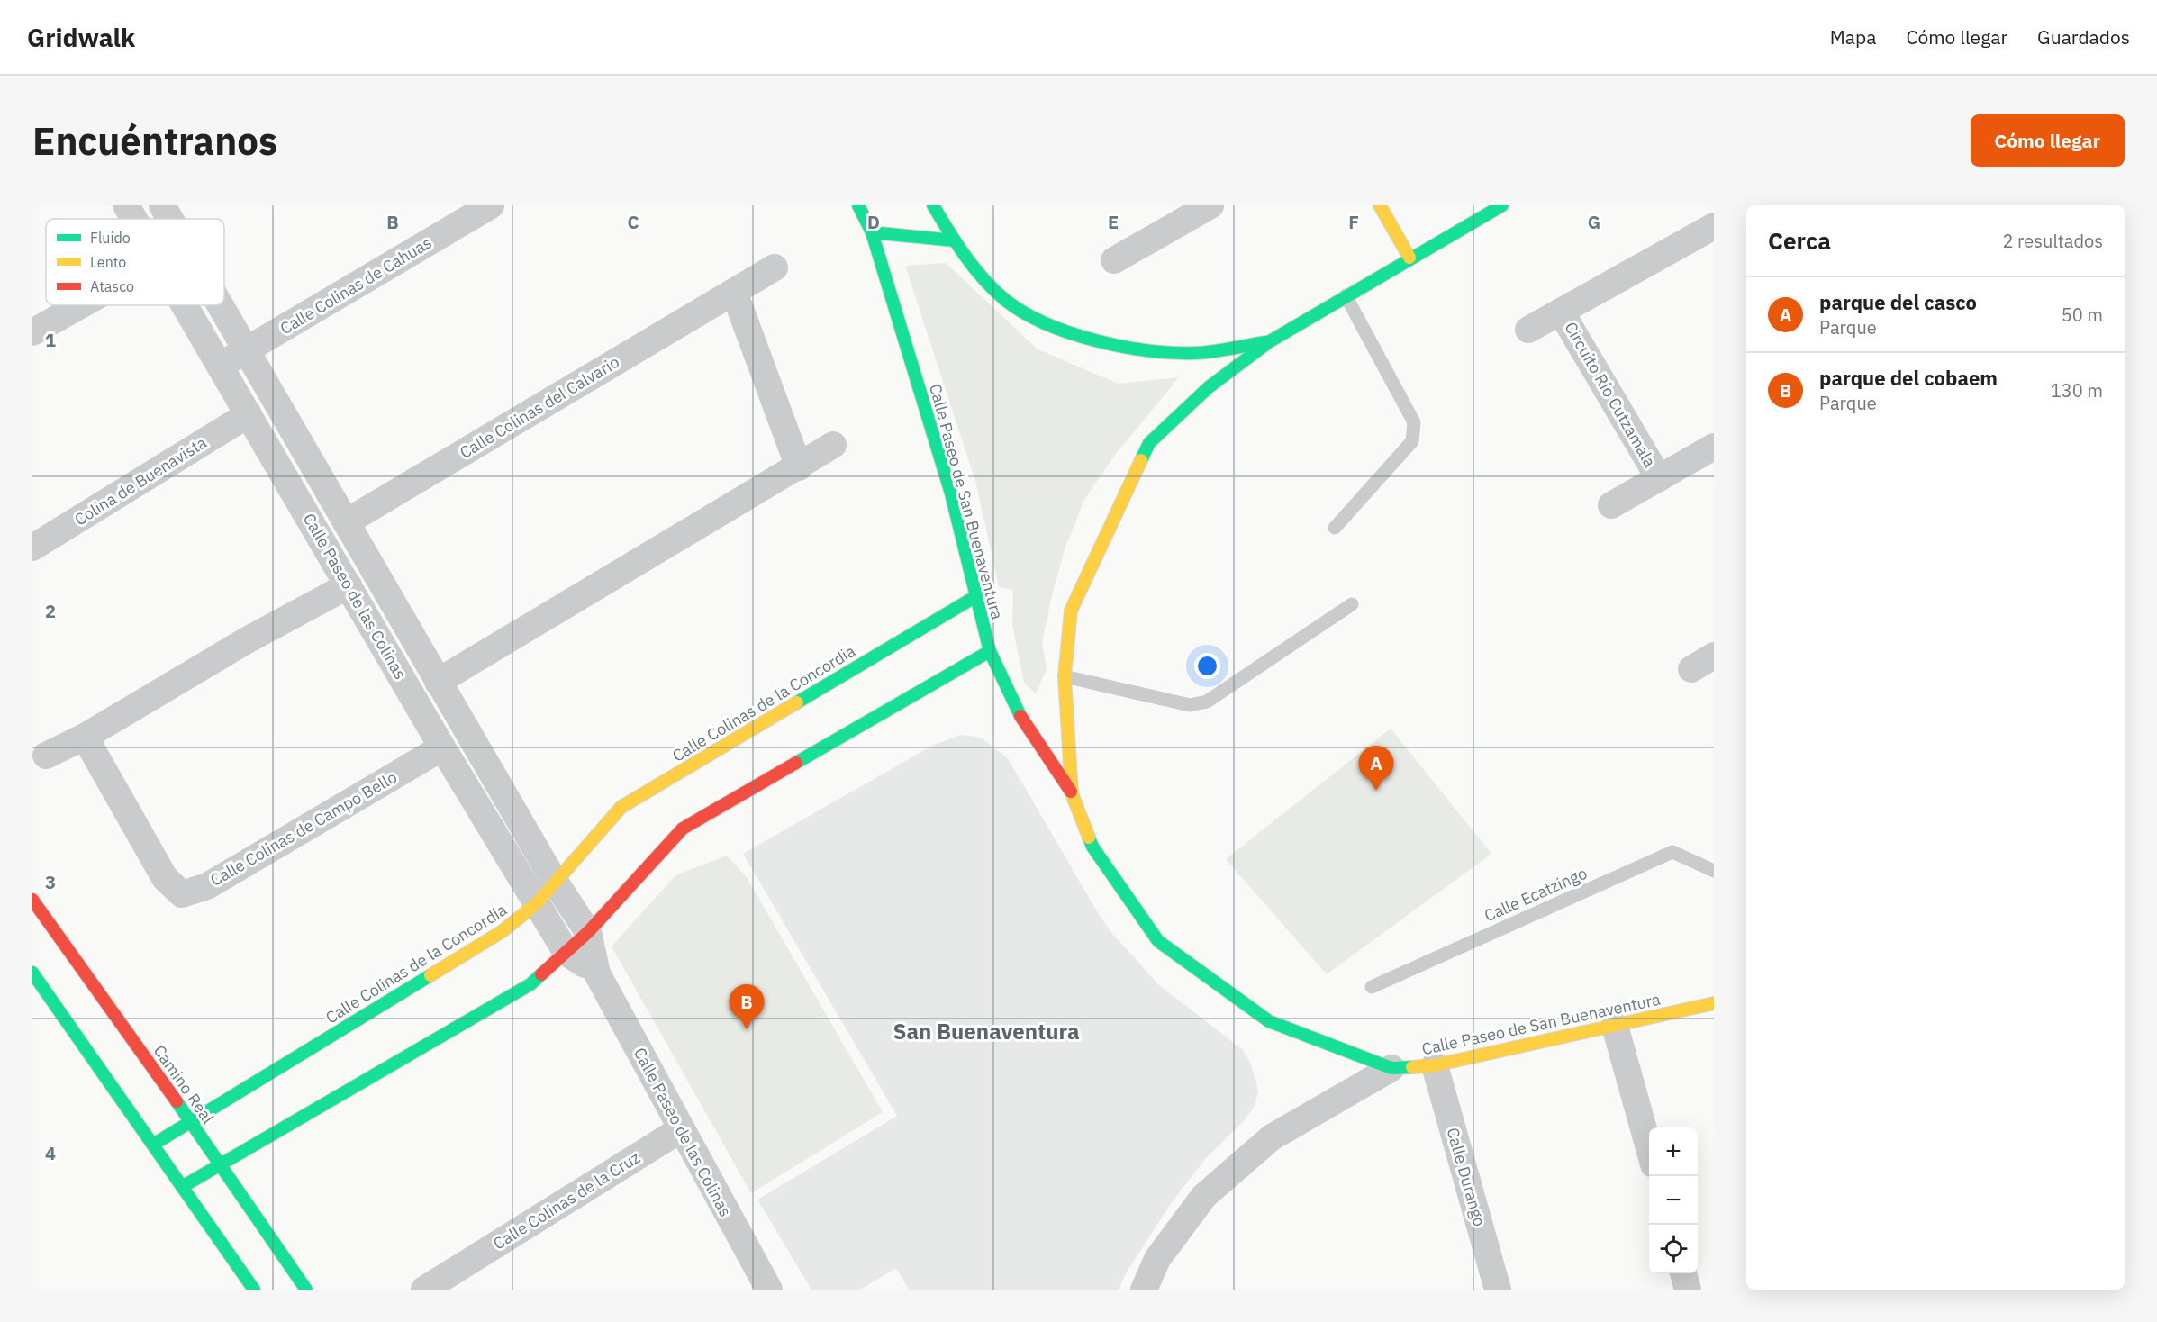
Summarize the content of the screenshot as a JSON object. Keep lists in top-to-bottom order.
{
  "streets": {
    "street": [
      "Calle Colinas de Cahuas",
      "Circuito Río Cutzamala",
      "Calle Colinas del Calvario",
      "Colina de Buenavista",
      "Calle Paseo de San Buenaventura",
      "Calle Paseo de las Colinas",
      "Calle Colinas de la Concordia",
      "Calle Colinas de Campo Bello",
      "Camino Real",
      "Calle Durango",
      "Calle Colinas de la Cruz"
    ],
    "lane": ["Calle Ecatzingo"]
  },
  "crossings": [
    ["Calle Colinas de Cahuas", "Calle Paseo de las Colinas"],
    ["Calle Colinas del Calvario", "Calle Paseo de las Colinas"],
    ["Colina de Buenavista", "Calle Paseo de las Colinas"],
    ["Calle Paseo de San Buenaventura", "Calle Colinas de la Concordia"],
    ["Calle Paseo de San Buenaventura", "Calle Durango"],
    ["Calle Paseo de las Colinas", "Calle Colinas de la Concordia"],
    ["Calle Paseo de las Colinas", "Calle Colinas de Campo Bello"],
    ["Calle Paseo de las Colinas", "Calle Colinas de la Cruz"],
    ["Calle Colinas de la Concordia", "Camino Real"]
  ],
  "districts": ["San Buenaventura"],
  "legend": ["Fluido", "Lento", "Atasco"],
  "page": {
    "header": "Gridwalk",
    "nav": ["Mapa", "Cómo llegar", "Guardados"],
    "buttons": "Cómo llegar",
    "title": "Encuéntranos",
    "heading": ["Cerca", "2 resultados"],
    "list": [
      {
        "mark": "A",
        "name": "parque del casco",
        "note": "Parque",
        "value": "50 m"
      },
      {
        "mark": "B",
        "name": "parque del cobaem",
        "note": "Parque",
        "value": "130 m"
      }
    ],
    "pins": ["A", "B"],
    "map_buttons": ["+", "−"]
  },
  "grid": {
    "columns": [
      "B",
      "C",
      "D",
      "E",
      "F",
      "G"
    ],
    "rows": [
      "1",
      "2",
      "3",
      "4"
    ]
  }
}
